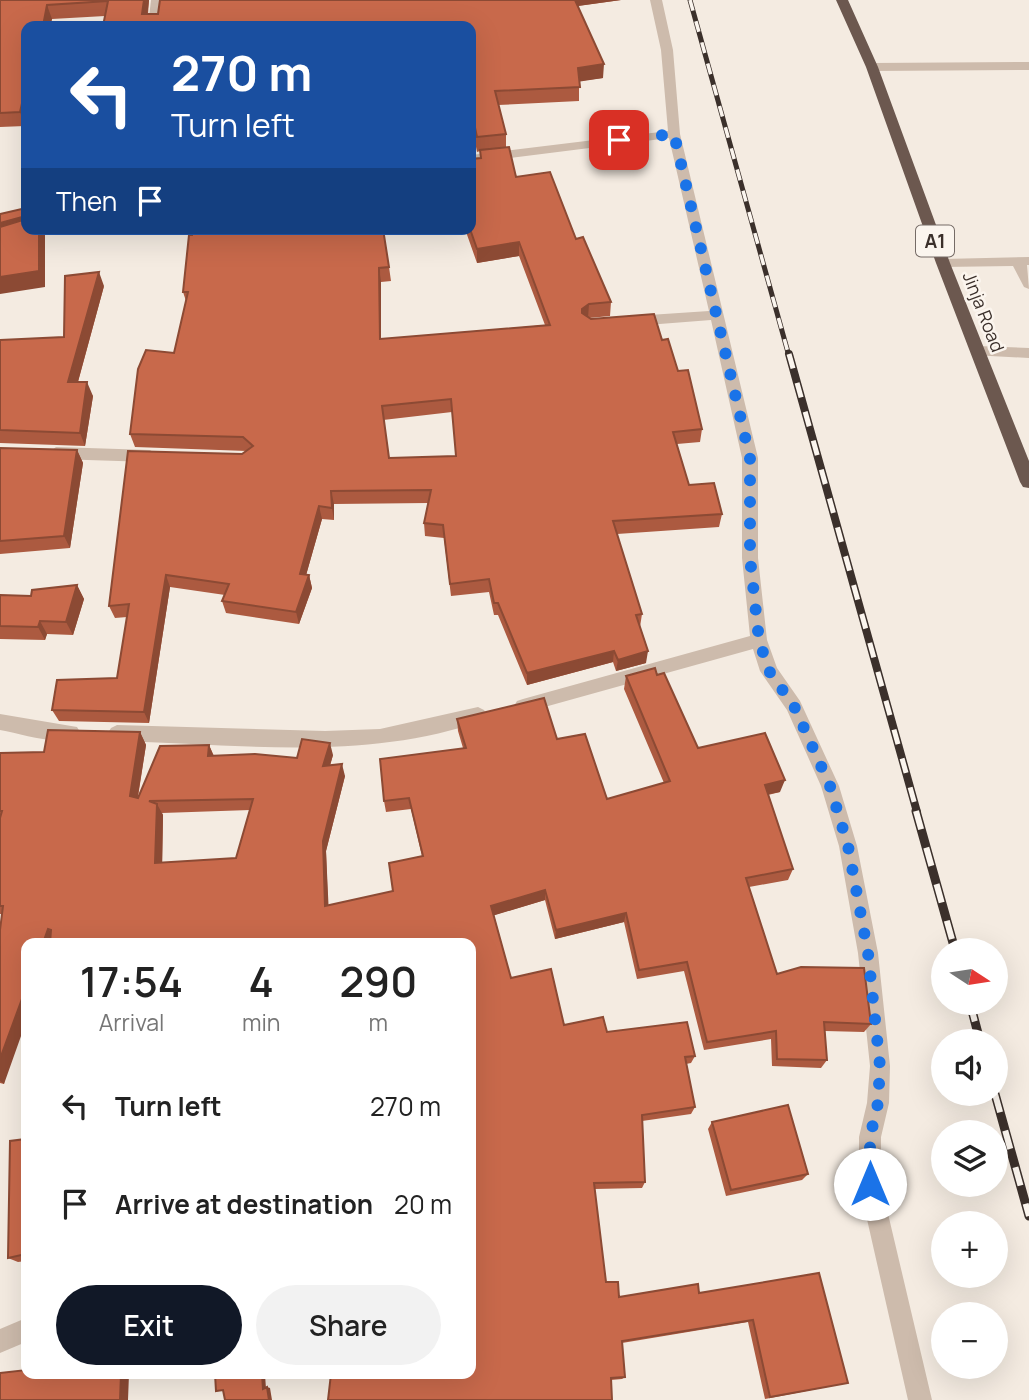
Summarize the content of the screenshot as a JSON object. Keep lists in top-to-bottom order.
{
  "streets": {
    "highway": ["A1", "Jinja Road"]
  },
  "north": "right",
  "page": {
    "turn": ["270 m", "Turn left"],
    "then": "Then",
    "map_buttons": ["+", "−"],
    "eta": [
      "17:54",
      "Arrival",
      "4",
      "min",
      "290",
      "m"
    ],
    "list": [
      {
        "name": "Turn left",
        "value": "270 m"
      },
      {
        "name": "Arrive at destination",
        "value": "20 m"
      }
    ],
    "buttons": ["Exit", "Share"]
  }
}
